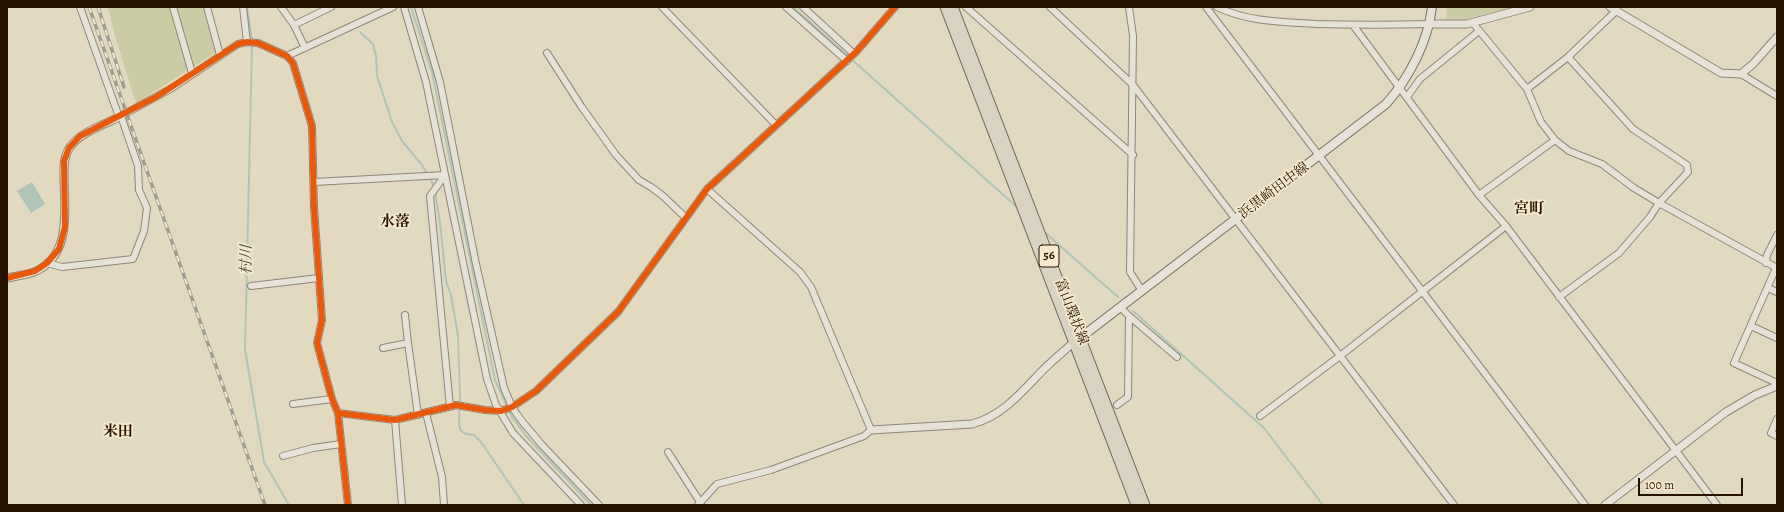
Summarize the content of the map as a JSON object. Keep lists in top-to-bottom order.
{
  "streets": {
    "main road": ["浜黒崎田中線", "56", "富山環状線"]
  },
  "crossings": [
    ["浜黒崎田中線", "富山環状線"]
  ],
  "districts": ["宮町", "水落", "米田"],
  "water": ["村川"],
  "scale_bar": "100 m"
}
